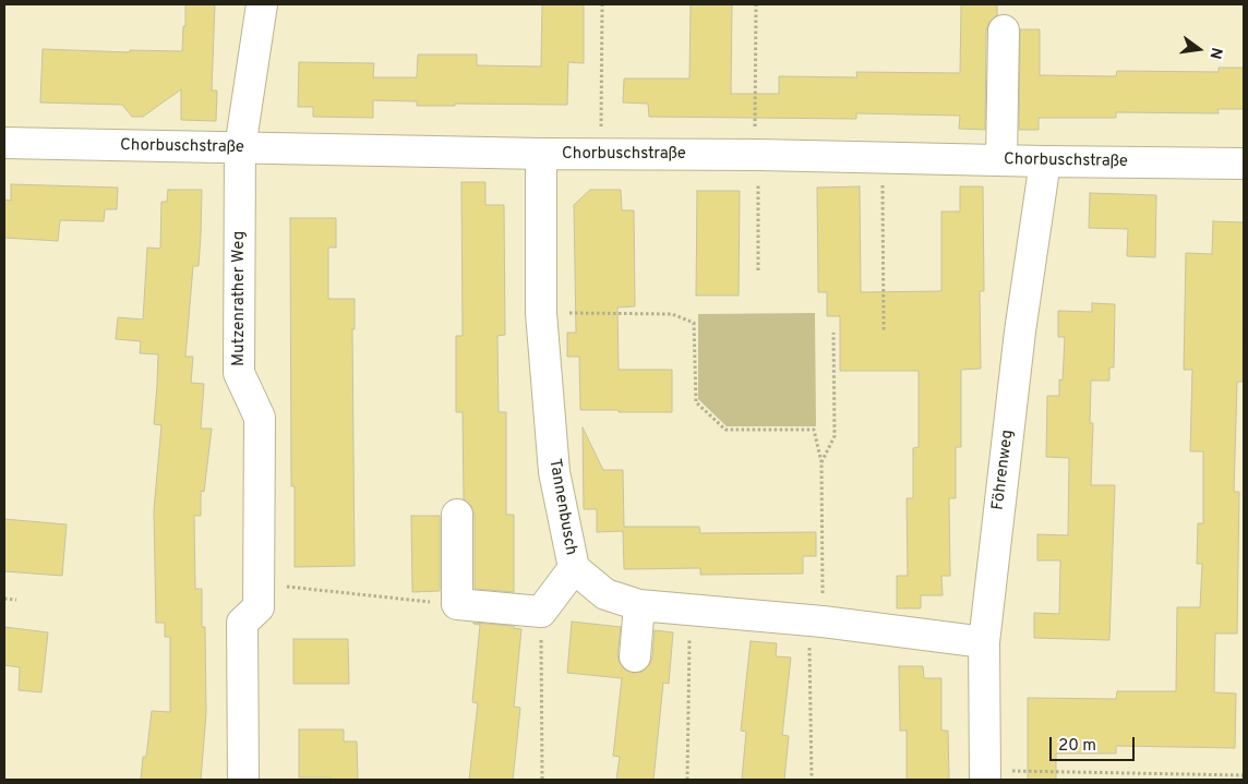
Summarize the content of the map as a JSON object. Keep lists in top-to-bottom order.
{
  "streets": {
    "street": [
      "Chorbuschstraße",
      "Mutzenrather Weg",
      "Föhrenweg",
      "Tannenbusch"
    ]
  },
  "crossings": [
    ["Chorbuschstraße", "Mutzenrather Weg"],
    ["Chorbuschstraße", "Föhrenweg"],
    ["Chorbuschstraße", "Tannenbusch"],
    ["Föhrenweg", "Tannenbusch"]
  ],
  "scale_bar": "20 m",
  "north": "right"
}
